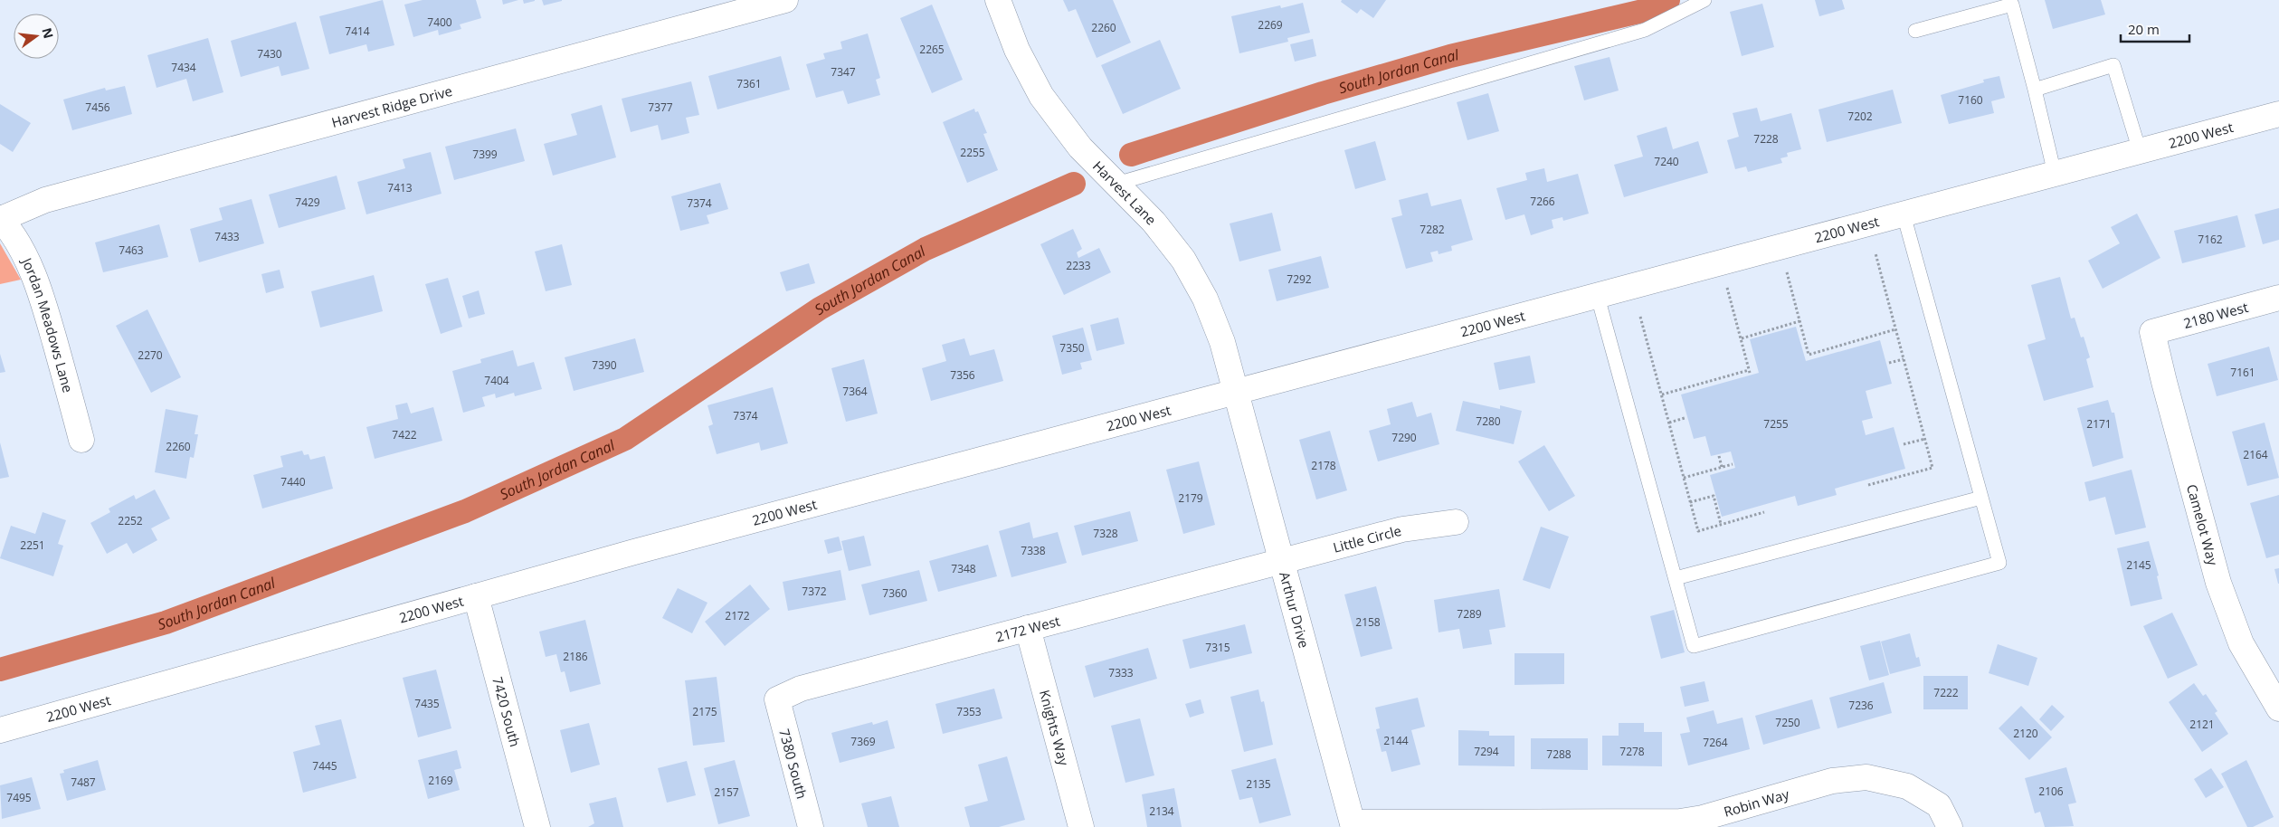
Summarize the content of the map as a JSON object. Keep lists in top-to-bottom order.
{
  "streets": {
    "street": [
      "Harvest Ridge Drive",
      "2200 West",
      "Harvest Lane",
      "2180 West",
      "Jordan Meadows Lane",
      "Camelot Way",
      "Little Circle",
      "Arthur Drive",
      "2172 West",
      "7420 South",
      "Knights Way",
      "7380 South",
      "Robin Way"
    ]
  },
  "crossings": [
    ["Harvest Ridge Drive", "Jordan Meadows Lane"],
    ["2200 West", "Harvest Lane"],
    ["2200 West", "Arthur Drive"],
    ["2200 West", "7420 South"],
    ["Harvest Lane", "Arthur Drive"],
    ["2180 West", "Camelot Way"],
    ["Little Circle", "Arthur Drive"],
    ["Little Circle", "2172 West"],
    ["Arthur Drive", "2172 West"],
    ["Arthur Drive", "Robin Way"],
    ["2172 West", "Knights Way"],
    ["2172 West", "7380 South"]
  ],
  "water": ["South Jordan Canal"],
  "house_numbers": [
    "7400",
    "2269",
    "2260",
    "7414",
    "2265",
    "7430",
    "7434",
    "7347",
    "7361",
    "7160",
    "7456",
    "7377",
    "7202",
    "7228",
    "2255",
    "7399",
    "7240",
    "7413",
    "7266",
    "7429",
    "7374",
    "7282",
    "7433",
    "7162",
    "7463",
    "2233",
    "7292",
    "7350",
    "2270",
    "7390",
    "7161",
    "7356",
    "7404",
    "7364",
    "7374",
    "7280",
    "7255",
    "2171",
    "7422",
    "7290",
    "2260",
    "2164",
    "2178",
    "7440",
    "2179",
    "2252",
    "7328",
    "2251",
    "7338",
    "2145",
    "7348",
    "7372",
    "7360",
    "7289",
    "2172",
    "2158",
    "7315",
    "2186",
    "7333",
    "7222",
    "7435",
    "7236",
    "2175",
    "7353",
    "7250",
    "2121",
    "2120",
    "2144",
    "7369",
    "7264",
    "7294",
    "7278",
    "7288",
    "7445",
    "2169",
    "7487",
    "2135",
    "2106",
    "2157",
    "7495",
    "2134"
  ],
  "scale_bar": "20 m",
  "north": "right"
}
